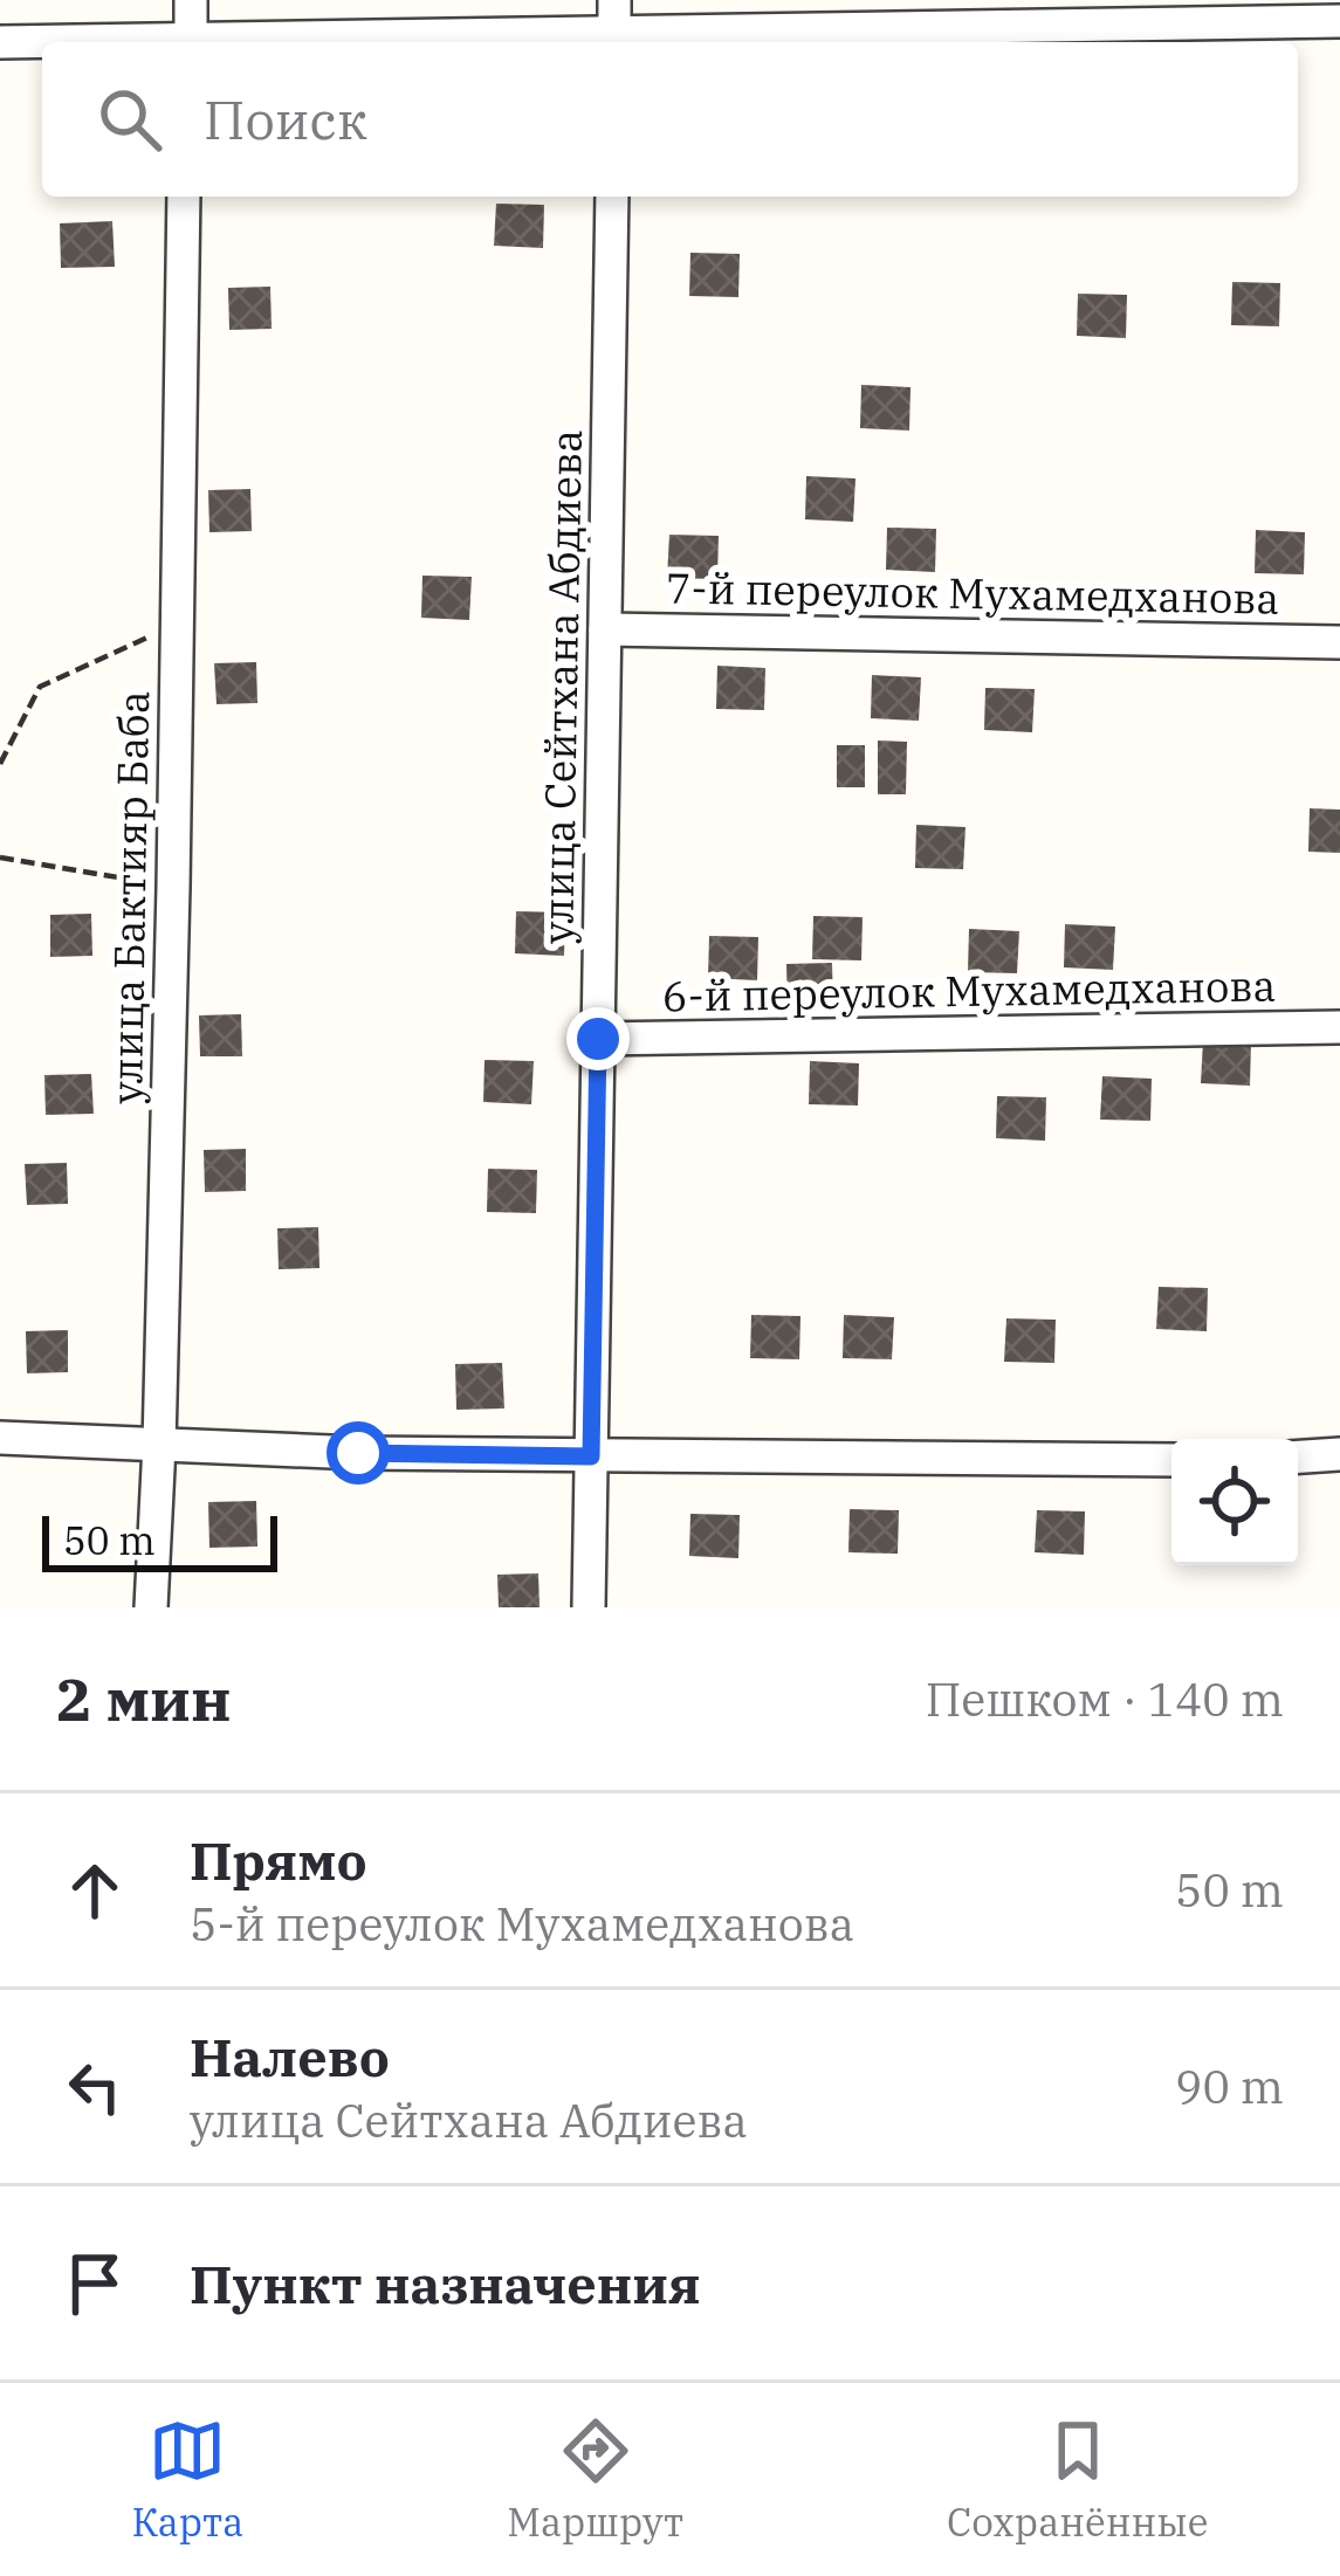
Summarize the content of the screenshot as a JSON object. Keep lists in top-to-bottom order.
{
  "streets": {
    "street": [
      "7-й переулок Мухамедханова",
      "улица Сейтхана Абдиева",
      "улица Бактияр Баба",
      "6-й переулок Мухамедханова"
    ]
  },
  "crossings": [
    ["7-й переулок Мухамедханова", "улица Сейтхана Абдиева"],
    ["улица Сейтхана Абдиева", "6-й переулок Мухамедханова"]
  ],
  "scale_bar": "50 m",
  "page": {
    "search": "Поиск",
    "scale": "50 m",
    "heading": ["2 мин", "Пешком · 140 m"],
    "list": [
      ["Прямо", "5-й переулок Мухамедханова", "50 m"],
      ["Налево", "улица Сейтхана Абдиева", "90 m"],
      "Пункт назначения"
    ],
    "nav": ["Карта", "Маршрут", "Сохранённые"]
  }
}
